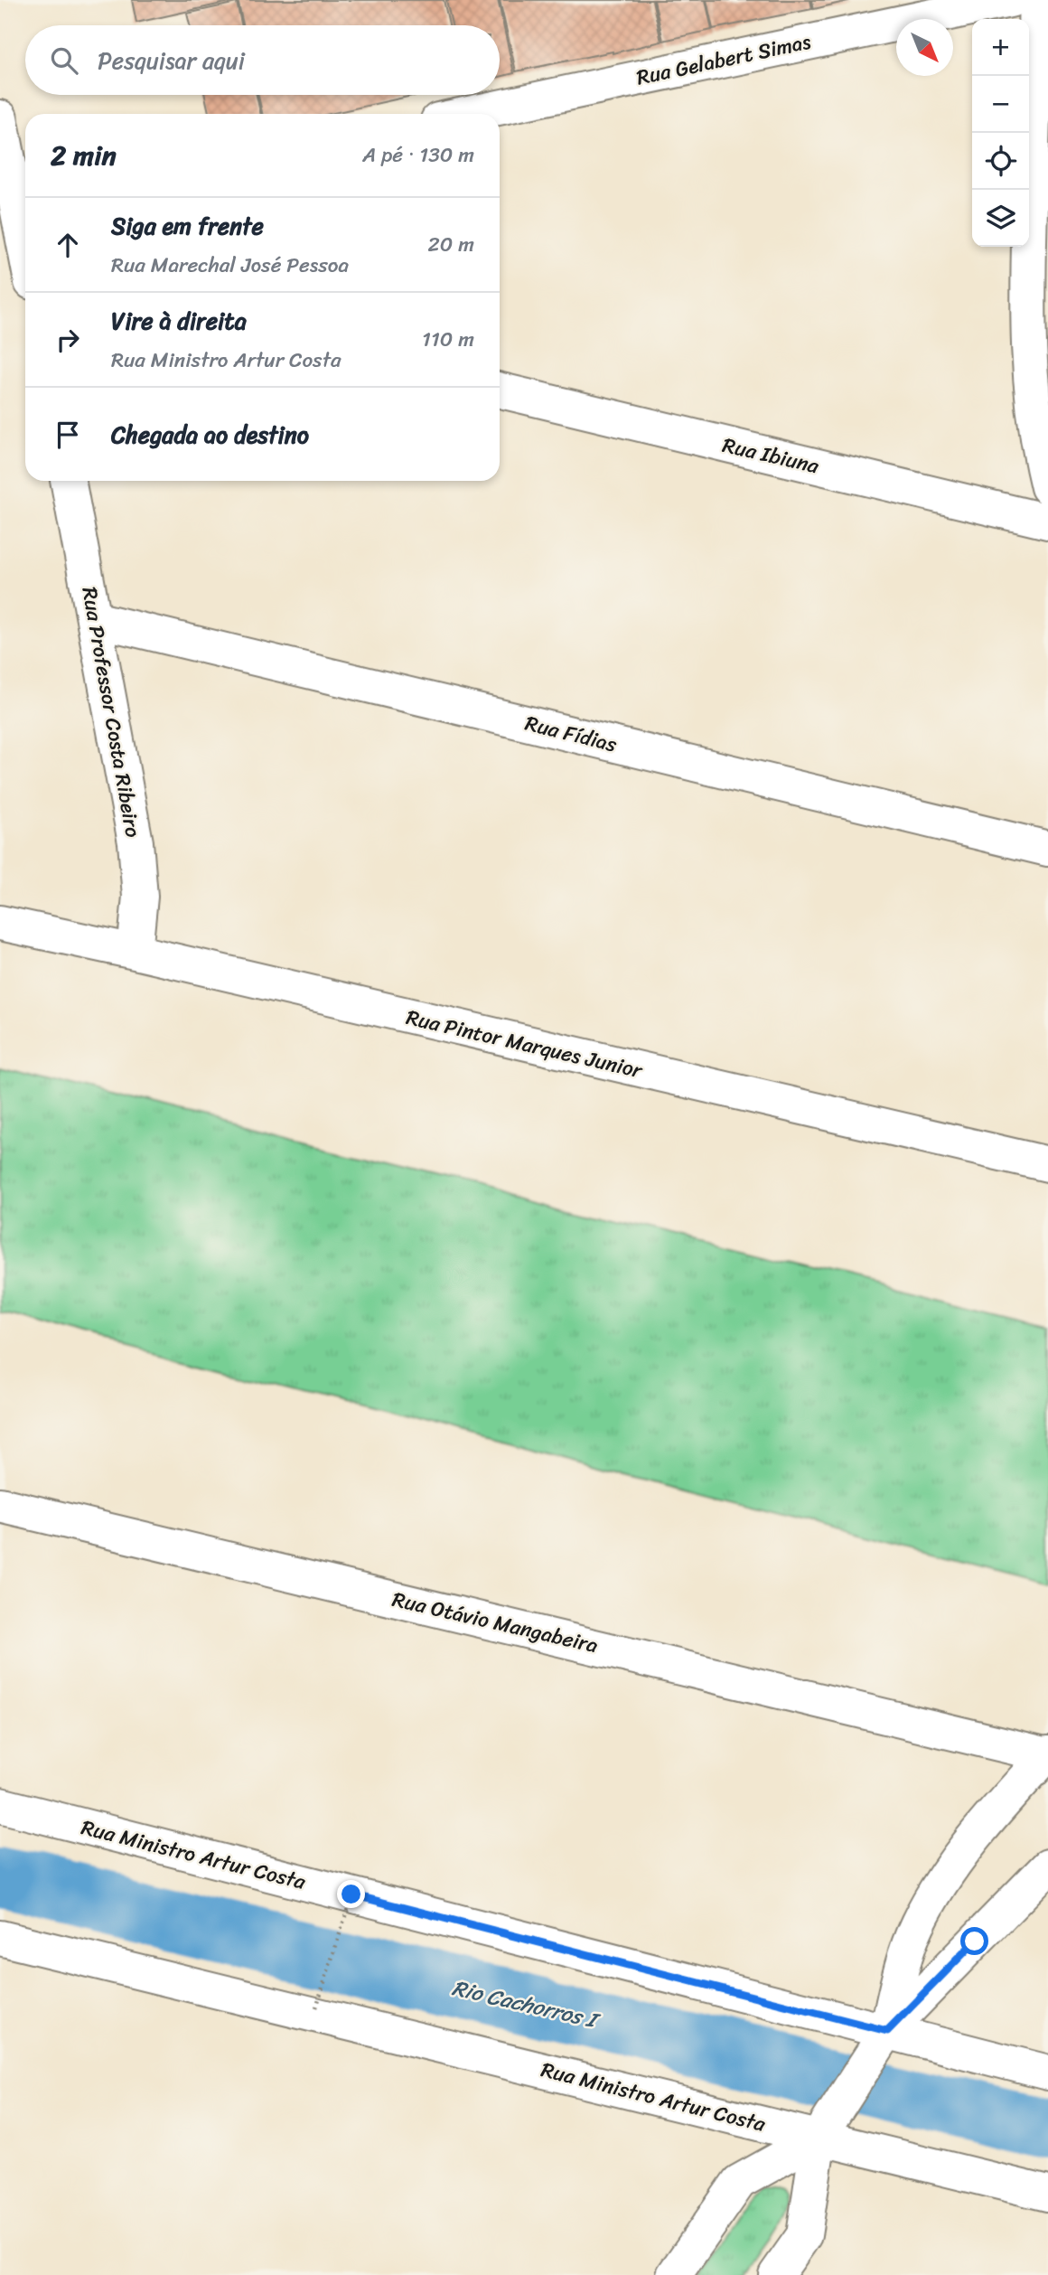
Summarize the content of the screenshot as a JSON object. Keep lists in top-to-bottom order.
{
  "streets": {
    "street": [
      "Rua Gelabert Simas",
      "Rua Ibiuna",
      "Rua Professor Costa Ribeiro",
      "Rua Fídias",
      "Rua Pintor Marques Junior",
      "Rua Otávio Mangabeira",
      "Rua Ministro Artur Costa"
    ]
  },
  "crossings": [
    ["Rua Professor Costa Ribeiro", "Rua Fídias"],
    ["Rua Professor Costa Ribeiro", "Rua Pintor Marques Junior"]
  ],
  "water": ["Rio Cachorros I"],
  "north": "bottom right",
  "page": {
    "map_buttons": ["+", "−"],
    "search": "Pesquisar aqui",
    "heading": ["2 min", "A pé · 130 m"],
    "list": [
      ["Siga em frente", "Rua Marechal José Pessoa", "20 m"],
      ["Vire à direita", "Rua Ministro Artur Costa", "110 m"],
      "Chegada ao destino"
    ]
  }
}
